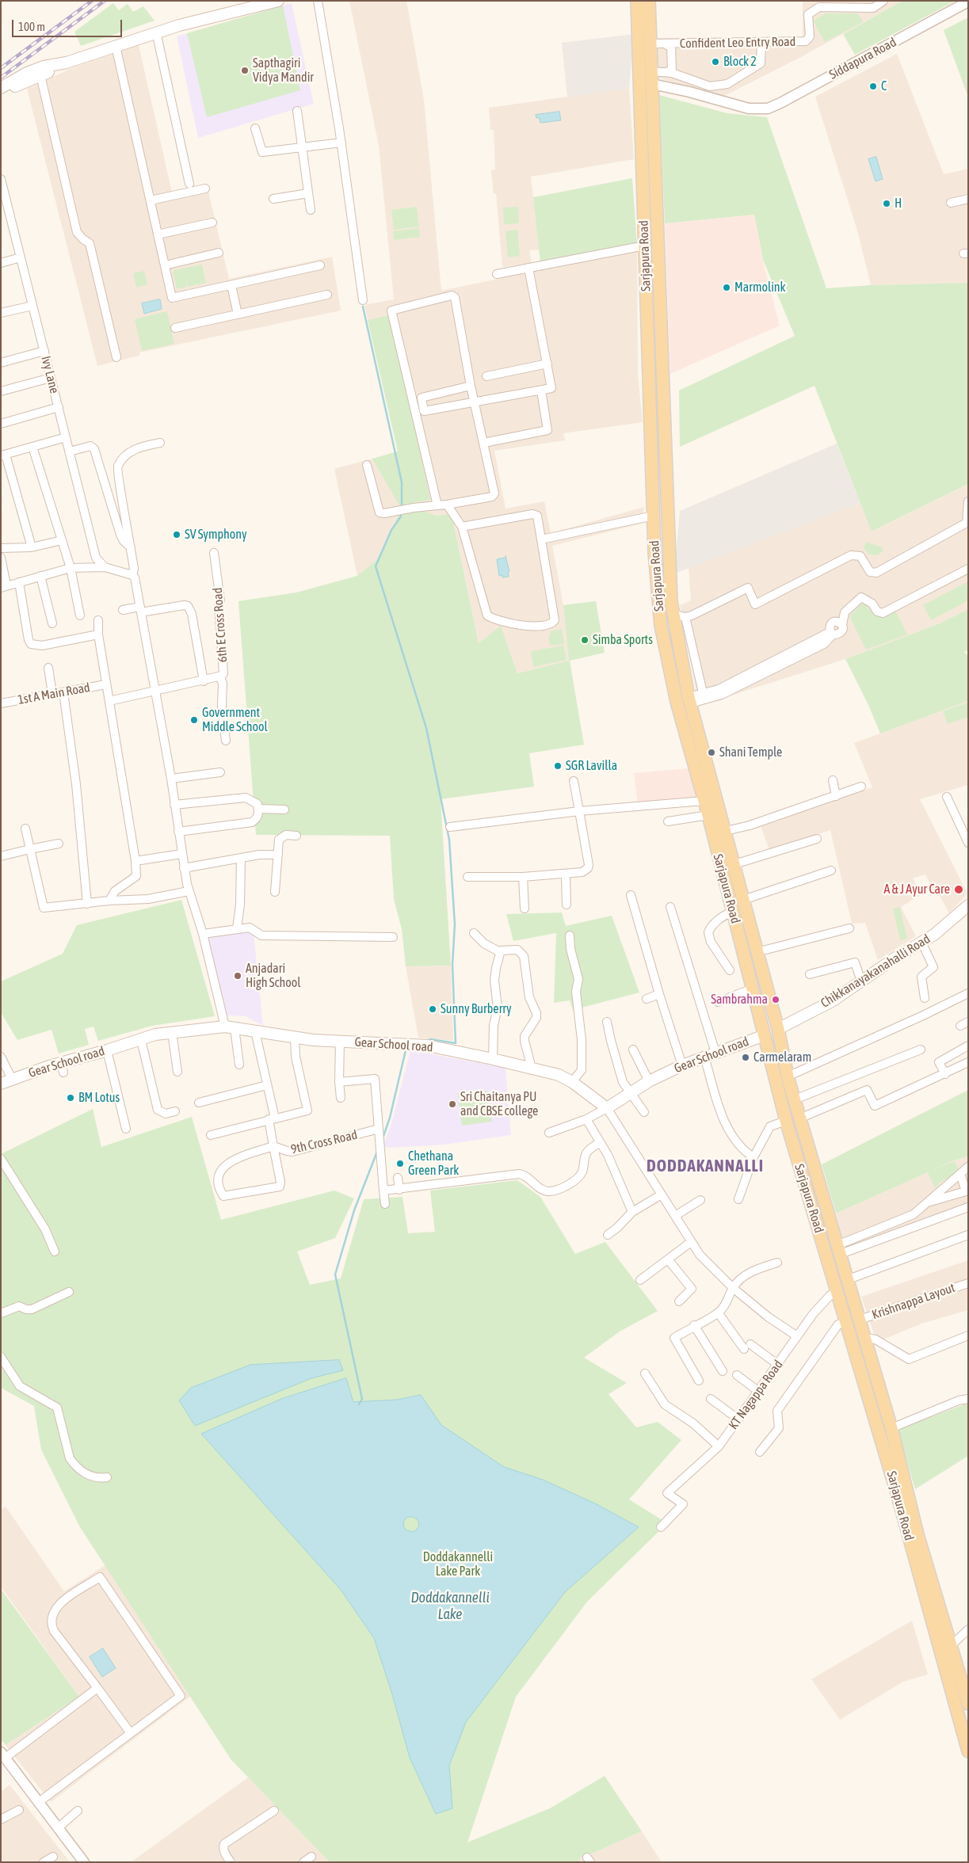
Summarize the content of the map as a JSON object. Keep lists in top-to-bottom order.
{
  "streets": {
    "main road": ["Sarjapura Road", "Chikkanayakanahalli Road", "Gear School road"],
    "street": [
      "Confident Leo Entry Road",
      "Siddapura Road",
      "Ivy Lane",
      "6th E Cross Road",
      "1st A Main Road",
      "9th Cross Road",
      "Krishnappa Layout",
      "KT Nagappa Road"
    ]
  },
  "crossings": [
    ["Confident Leo Entry Road", "Sarjapura Road"],
    ["Siddapura Road", "Sarjapura Road"],
    ["Sarjapura Road", "Chikkanayakanahalli Road"],
    ["Sarjapura Road", "Gear School road"],
    ["Sarjapura Road", "Krishnappa Layout"],
    ["Sarjapura Road", "KT Nagappa Road"],
    ["Gear School road", "9th Cross Road"]
  ],
  "districts": ["DODDAKANNALLI"],
  "water": ["Doddakannelli Lake"],
  "parks": ["Doddakannelli Lake Park"],
  "places": [
    "Block 2",
    "Sapthagiri Vidya Mandir",
    "C",
    "H",
    "Marmolink",
    "SV Symphony",
    "Simba Sports",
    "Government Middle School",
    "Shani Temple",
    "SGR Lavilla",
    "A & J Ayur Care",
    "Anjadari High School",
    "Sambrahma",
    "Sunny Burberry",
    "Carmelaram",
    "BM Lotus",
    "Sri Chaitanya PU and CBSE college",
    "Chethana Green Park"
  ],
  "scale_bar": "100 m"
}
